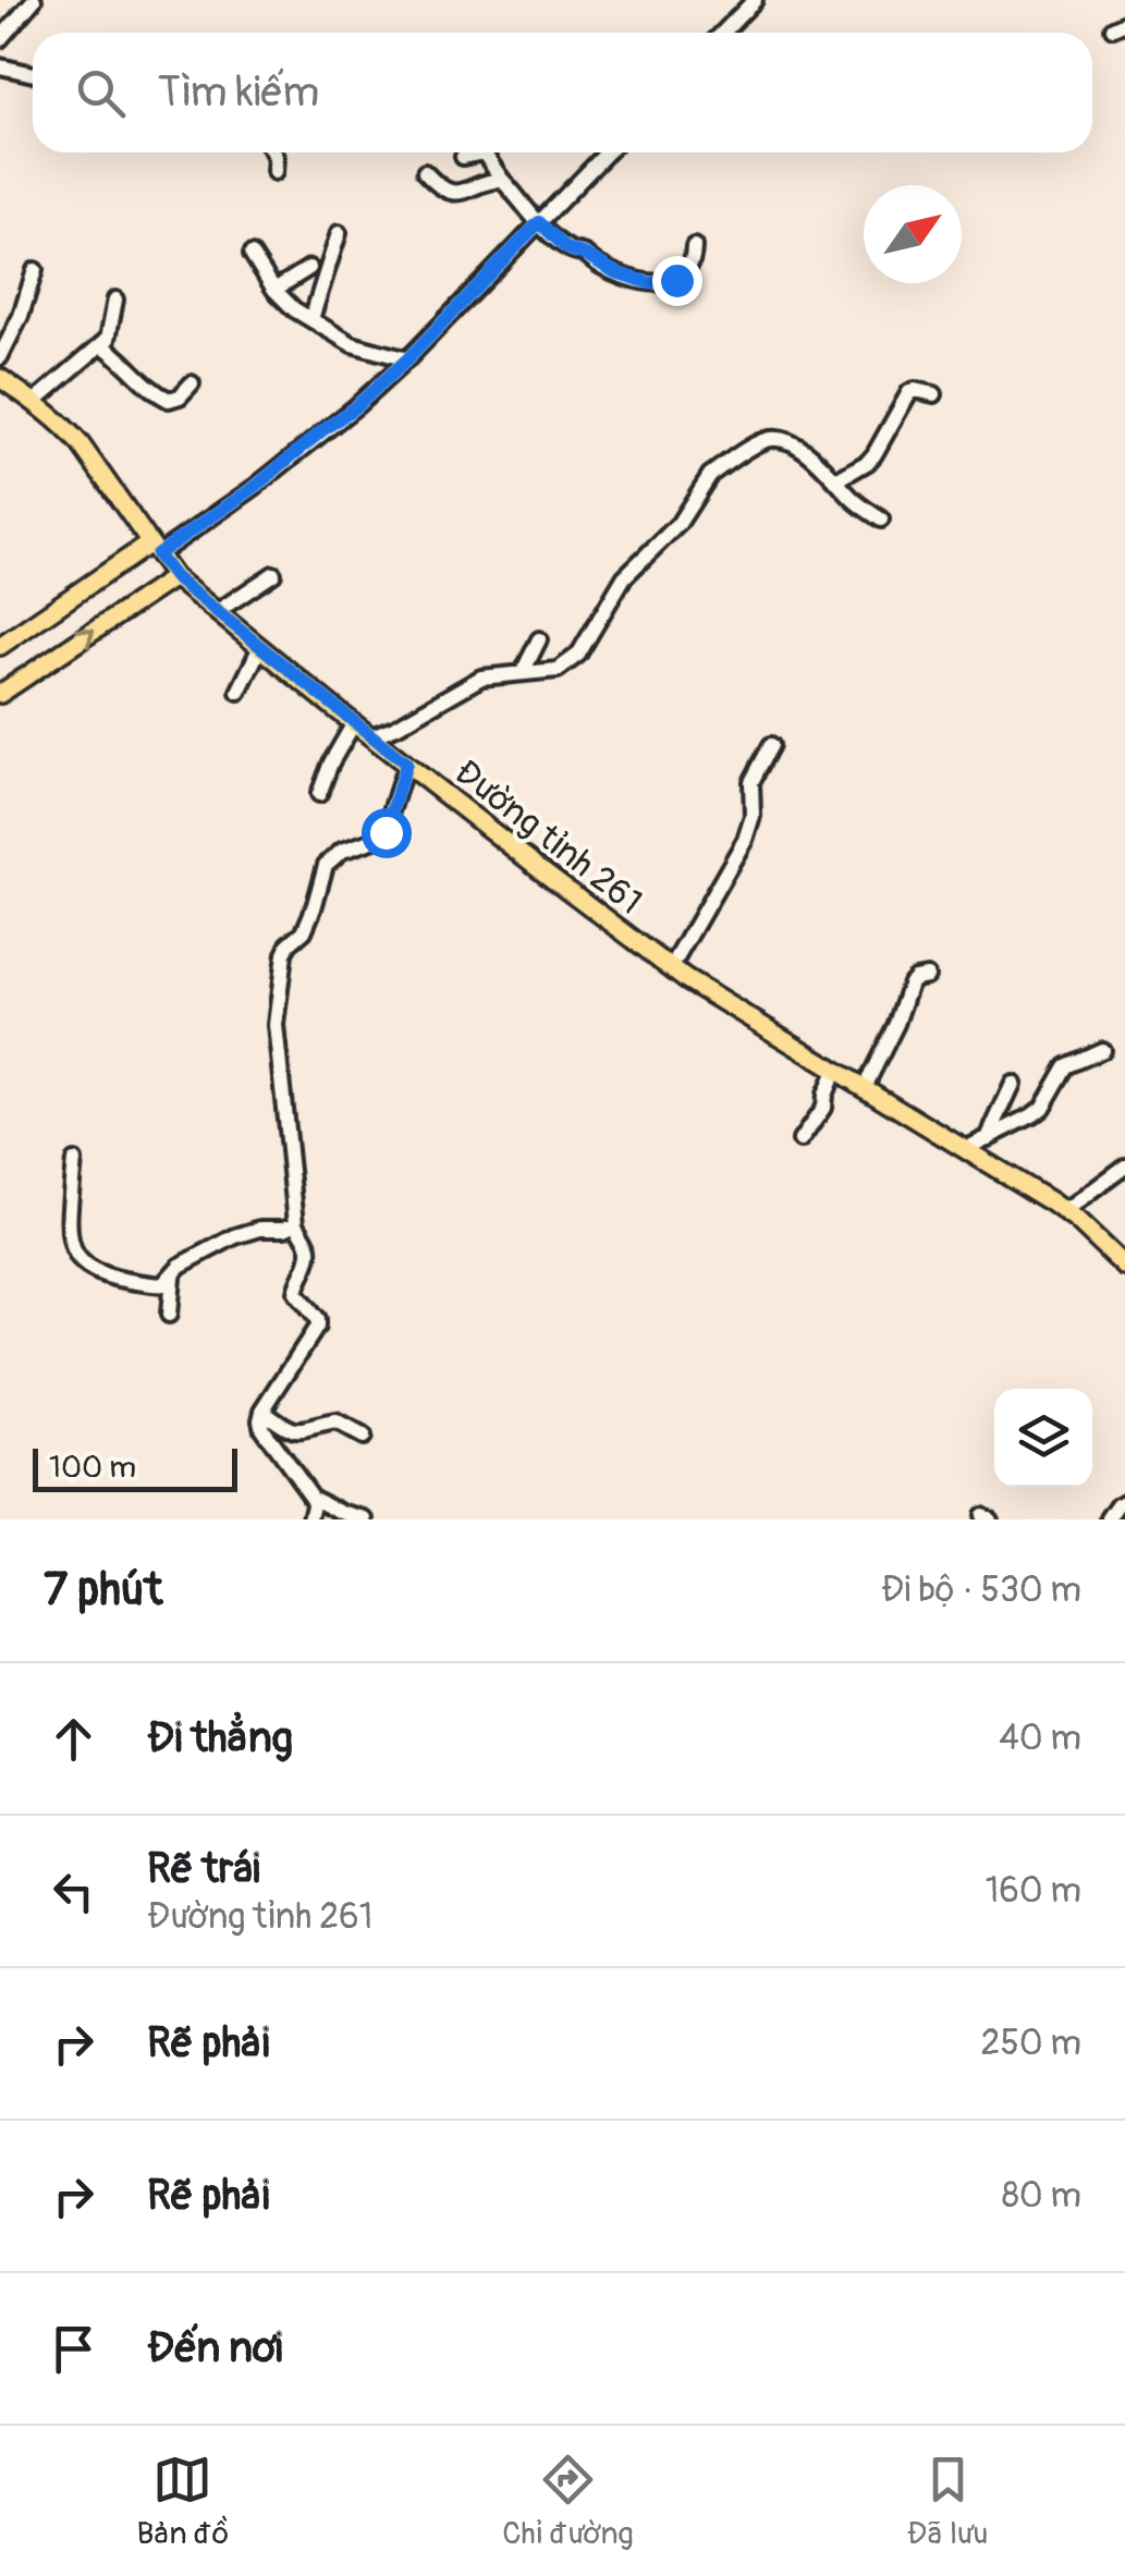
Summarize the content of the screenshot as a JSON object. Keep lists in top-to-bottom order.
{
  "streets": {
    "main road": ["Đường tỉnh 261"]
  },
  "scale_bar": "100 m",
  "north": "top right",
  "page": {
    "search": "Tìm kiếm",
    "scale": "100 m",
    "heading": ["7 phút", "Đi bộ · 530 m"],
    "list": [
      ["Đi thẳng", "40 m"],
      ["Rẽ trái", "Đường tỉnh 261", "160 m"],
      ["Rẽ phải", "250 m"],
      ["Rẽ phải", "80 m"],
      "Đến nơi"
    ],
    "nav": ["Bản đồ", "Chỉ đường", "Đã lưu"]
  }
}
